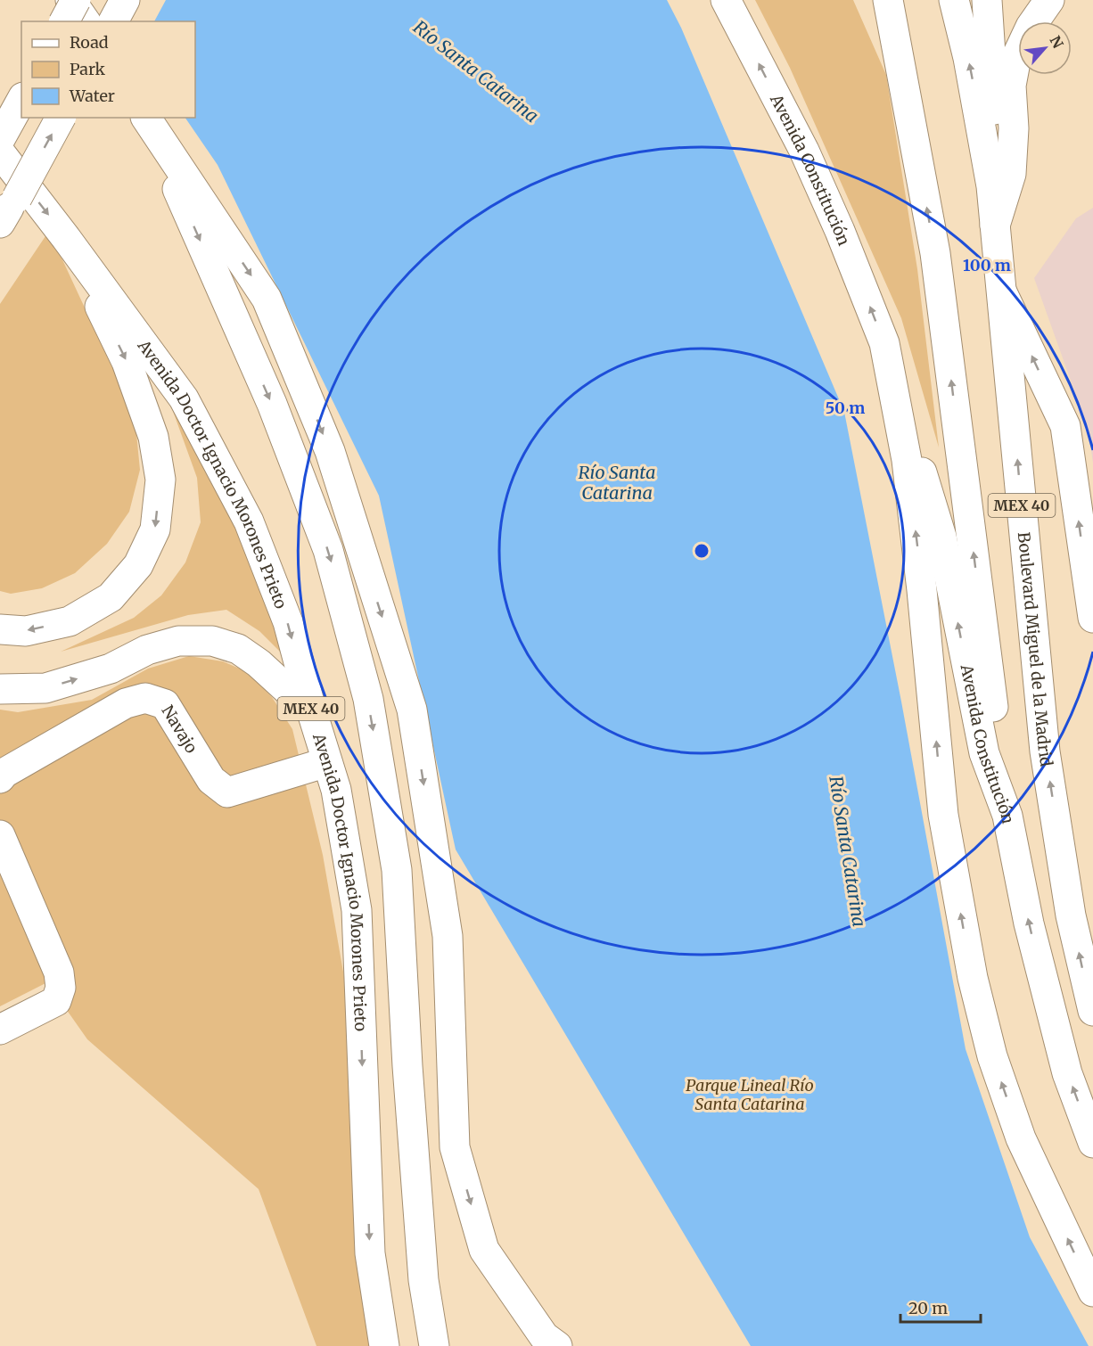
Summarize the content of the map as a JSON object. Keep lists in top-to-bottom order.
{
  "streets": {
    "main road": [
      "Avenida Constitución",
      "Avenida Doctor Ignacio Morones Prieto",
      "MEX 40",
      "Boulevard Miguel de la Madrid",
      "Navajo"
    ]
  },
  "crossings": [
    ["Avenida Doctor Ignacio Morones Prieto", "Navajo"]
  ],
  "water": ["Río Santa Catarina"],
  "parks": ["Parque Lineal Río Santa Catarina"],
  "legend": ["Road", "Park", "Water"],
  "scale_bar": "20 m",
  "north": "top right",
  "rings": ["100 m", "50 m"]
}
